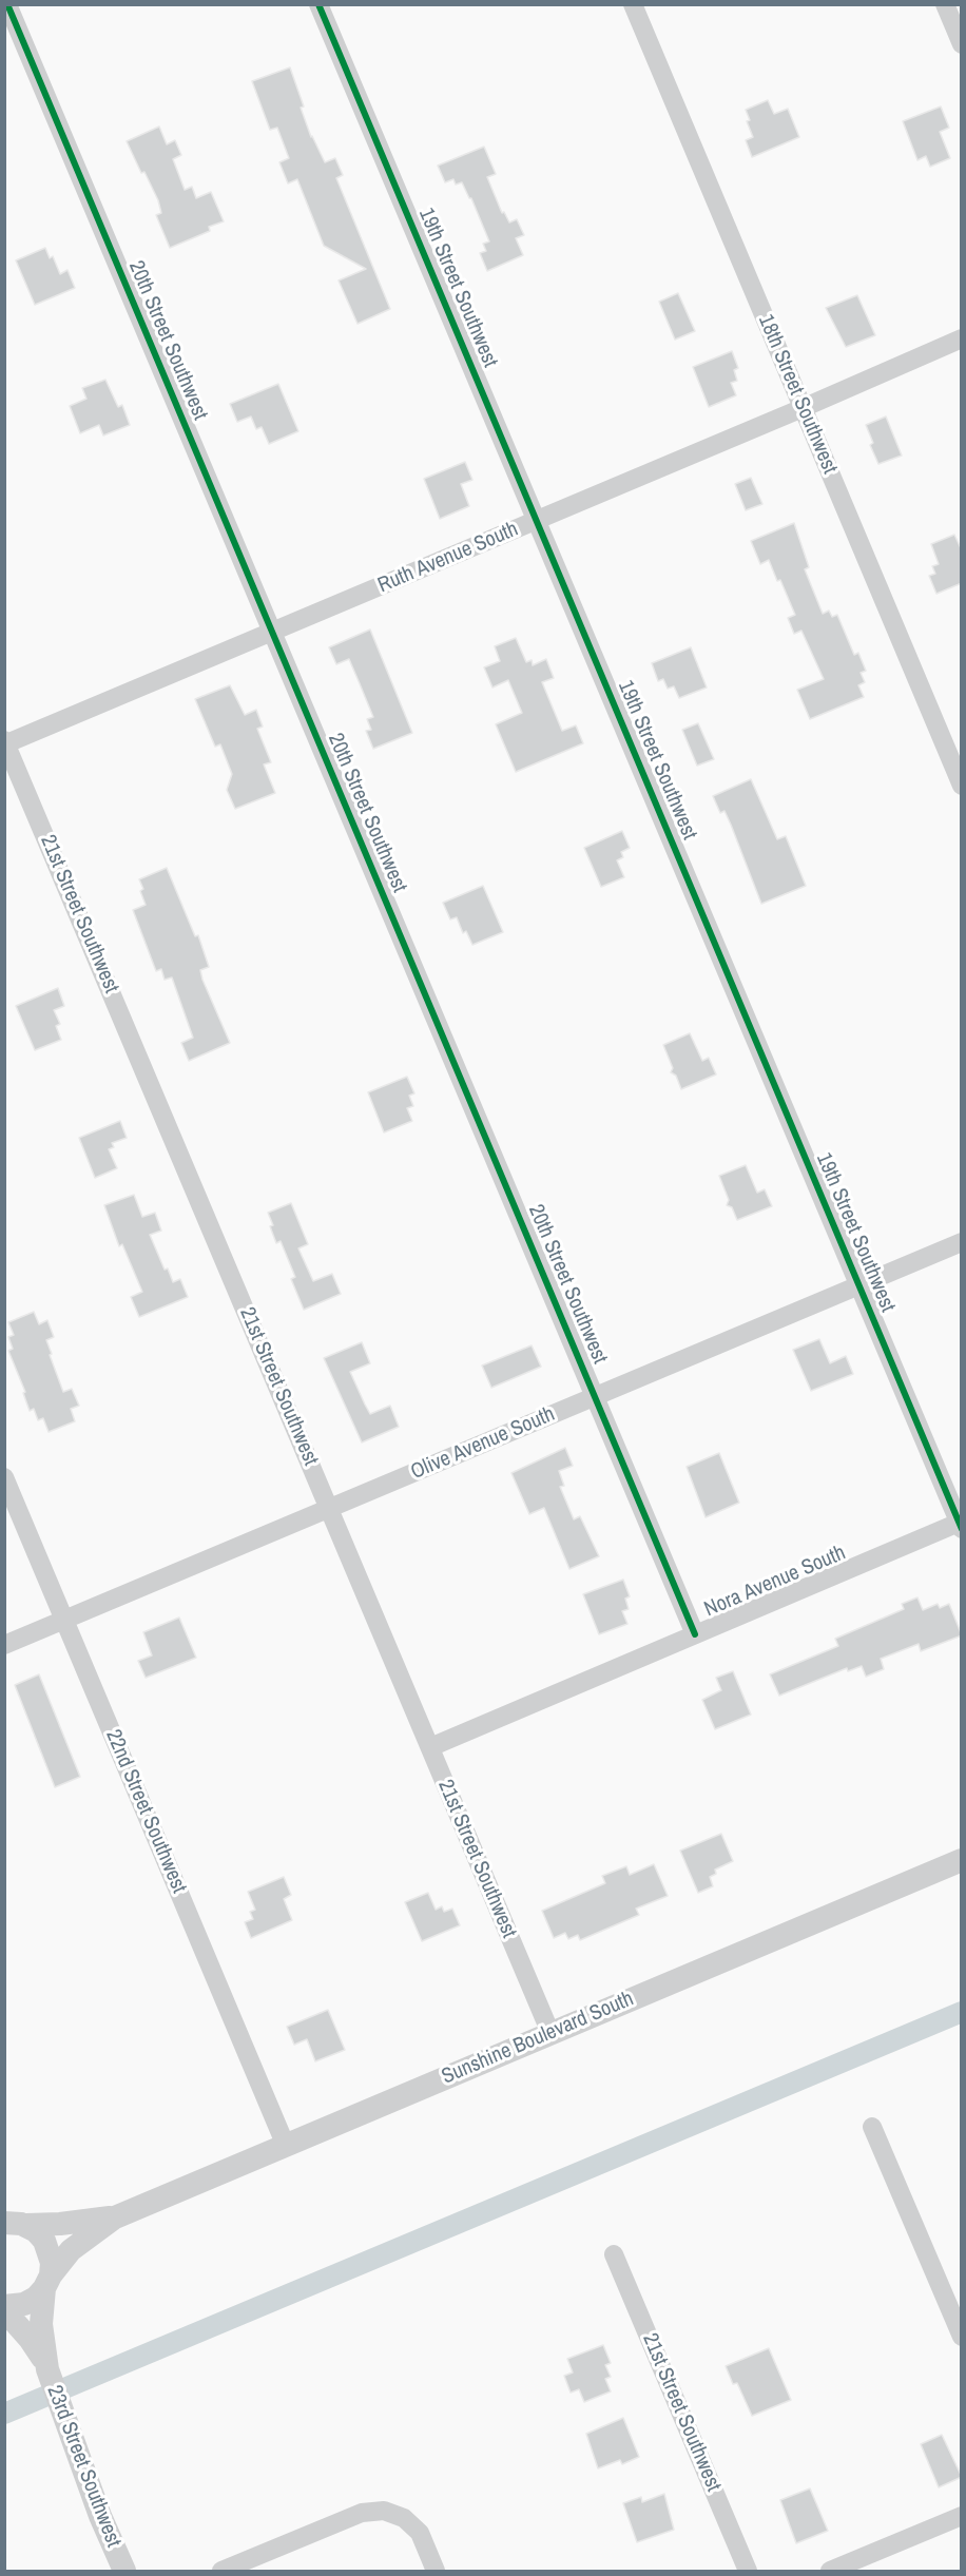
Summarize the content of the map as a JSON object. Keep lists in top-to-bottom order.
{
  "streets": {
    "street": [
      "19th Street Southwest",
      "20th Street Southwest",
      "18th Street Southwest",
      "Ruth Avenue South",
      "21st Street Southwest",
      "Olive Avenue South",
      "Nora Avenue South",
      "22nd Street Southwest",
      "Sunshine Boulevard South",
      "23rd Street Southwest"
    ]
  },
  "crossings": [
    ["19th Street Southwest", "Ruth Avenue South"],
    ["19th Street Southwest", "Olive Avenue South"],
    ["19th Street Southwest", "Nora Avenue South"],
    ["20th Street Southwest", "Ruth Avenue South"],
    ["20th Street Southwest", "Olive Avenue South"],
    ["20th Street Southwest", "Nora Avenue South"],
    ["18th Street Southwest", "Ruth Avenue South"],
    ["Ruth Avenue South", "21st Street Southwest"],
    ["21st Street Southwest", "Olive Avenue South"],
    ["21st Street Southwest", "Nora Avenue South"],
    ["21st Street Southwest", "Sunshine Boulevard South"],
    ["Olive Avenue South", "22nd Street Southwest"],
    ["22nd Street Southwest", "Sunshine Boulevard South"],
    ["Sunshine Boulevard South", "23rd Street Southwest"]
  ]
}
